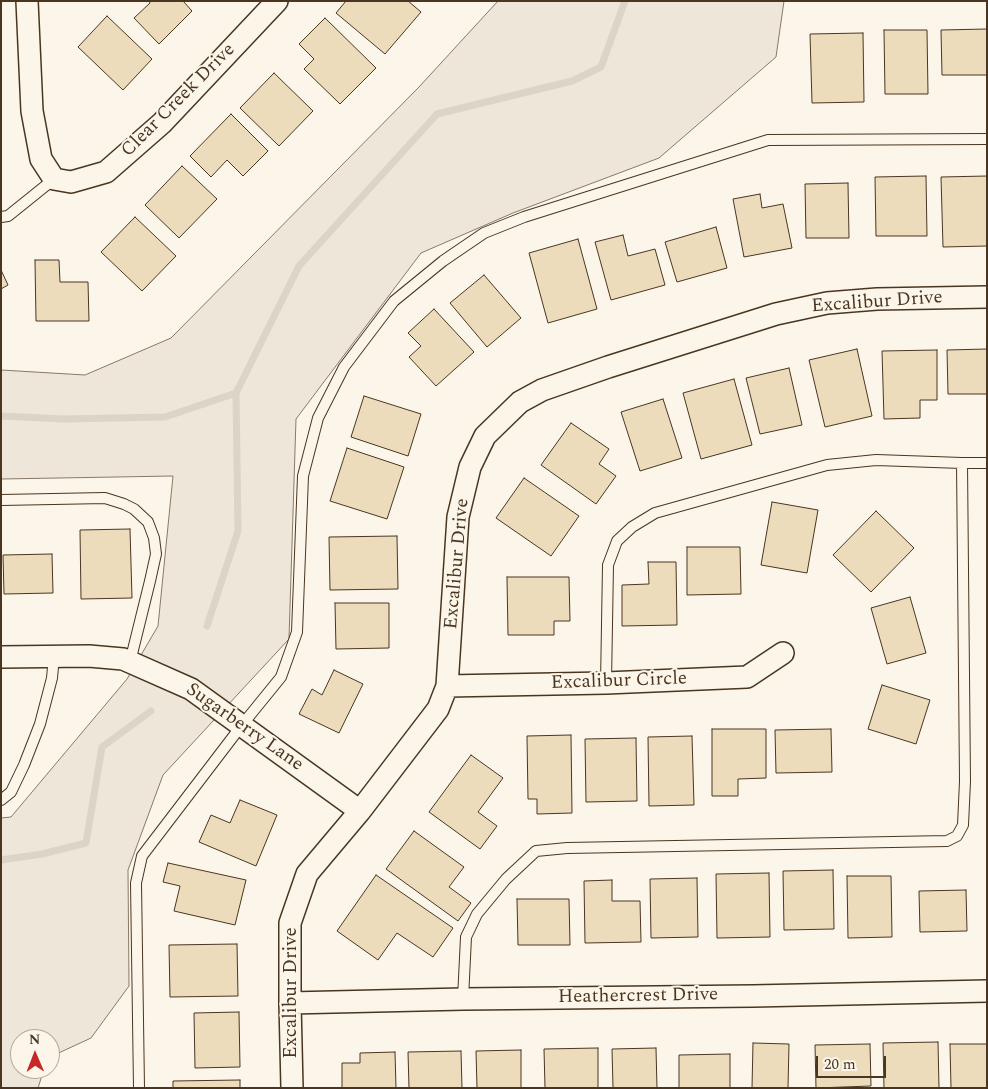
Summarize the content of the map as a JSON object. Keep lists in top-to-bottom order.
{
  "streets": {
    "street": [
      "Clear Creek Drive",
      "Excalibur Drive",
      "Excalibur Circle",
      "Sugarberry Lane",
      "Heathercrest Drive"
    ]
  },
  "crossings": [
    ["Excalibur Drive", "Excalibur Circle"],
    ["Excalibur Drive", "Sugarberry Lane"],
    ["Excalibur Drive", "Heathercrest Drive"]
  ],
  "scale_bar": "20 m",
  "north": "top"
}
